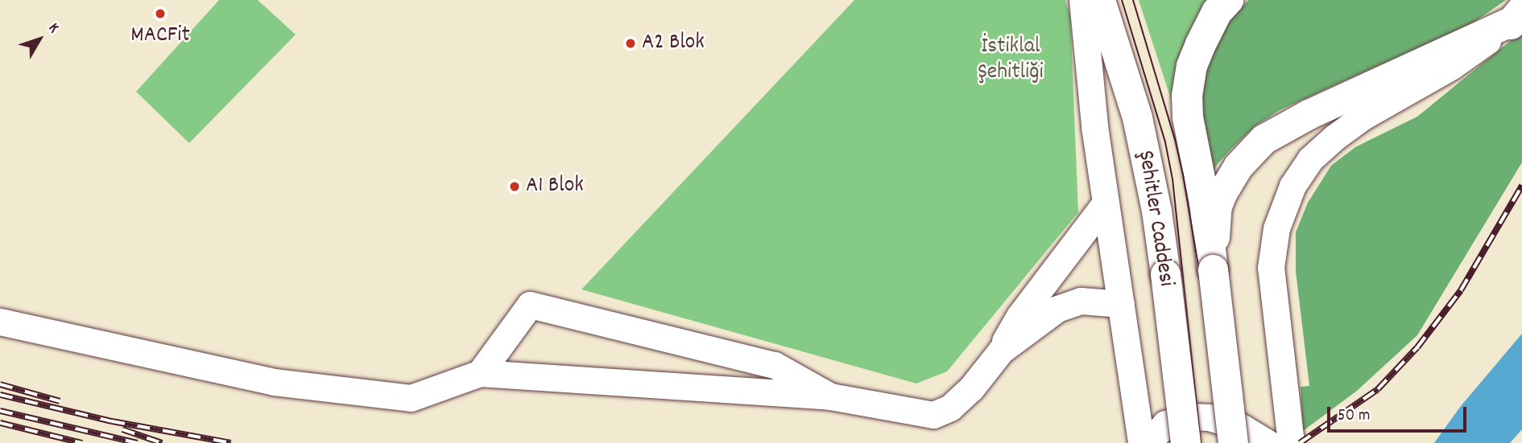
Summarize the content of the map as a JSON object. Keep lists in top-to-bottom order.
{
  "streets": {
    "main road": ["Şehitler Caddesi"]
  },
  "parks": ["İstiklal Şehitliği"],
  "places": ["MACFit", "A2 Blok", "A1 Blok"],
  "scale_bar": "50 m",
  "north": "top right"
}
